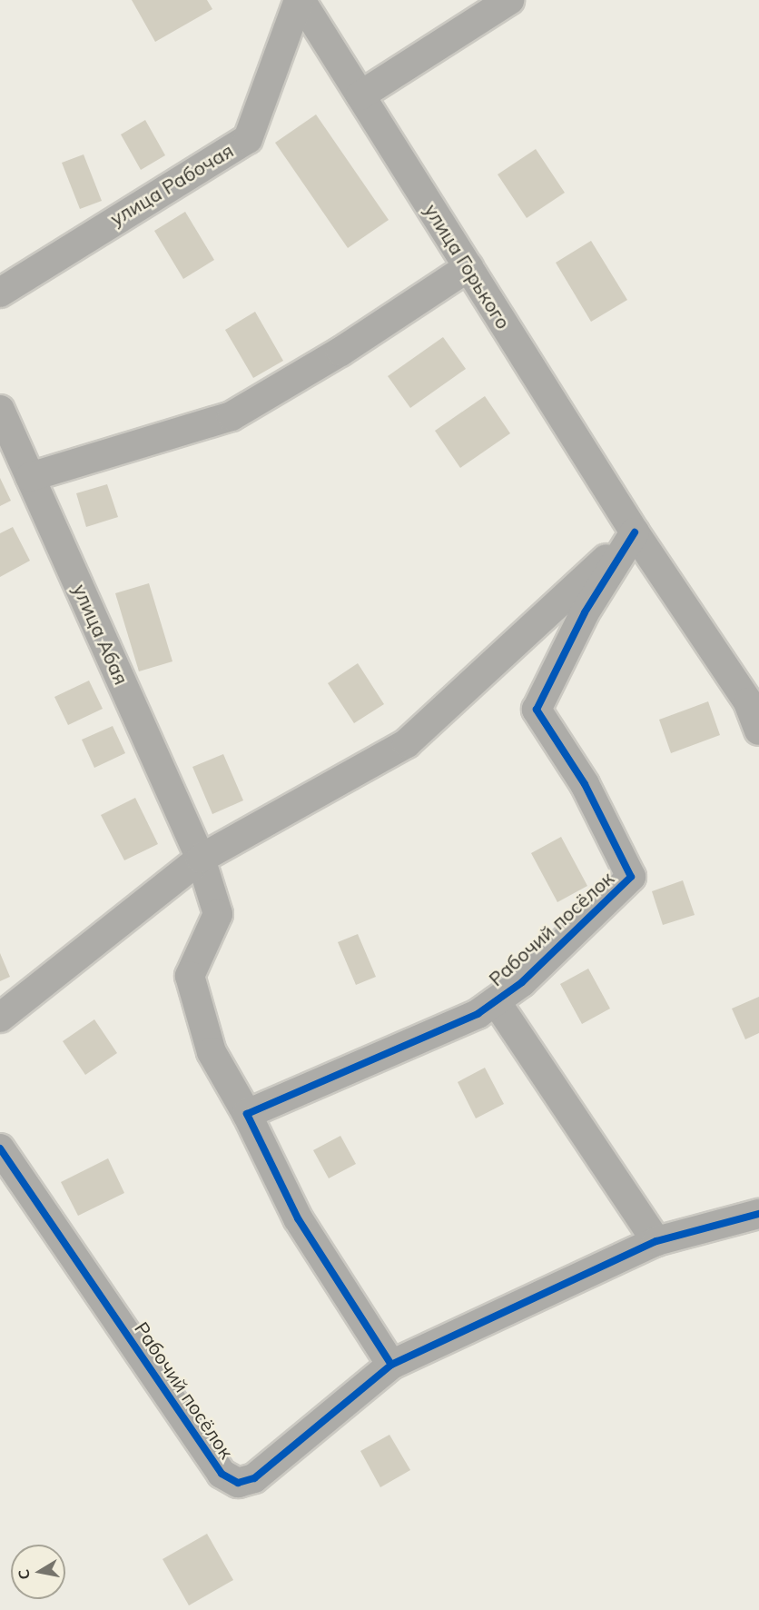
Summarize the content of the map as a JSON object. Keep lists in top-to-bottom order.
{
  "streets": {
    "street": [
      "улица Рабочая",
      "улица Горького",
      "улица Абая",
      "Рабочий посёлок"
    ]
  },
  "crossings": [
    ["улица Рабочая", "улица Горького"],
    ["улица Горького", "Рабочий посёлок"]
  ],
  "north": "left"
}
